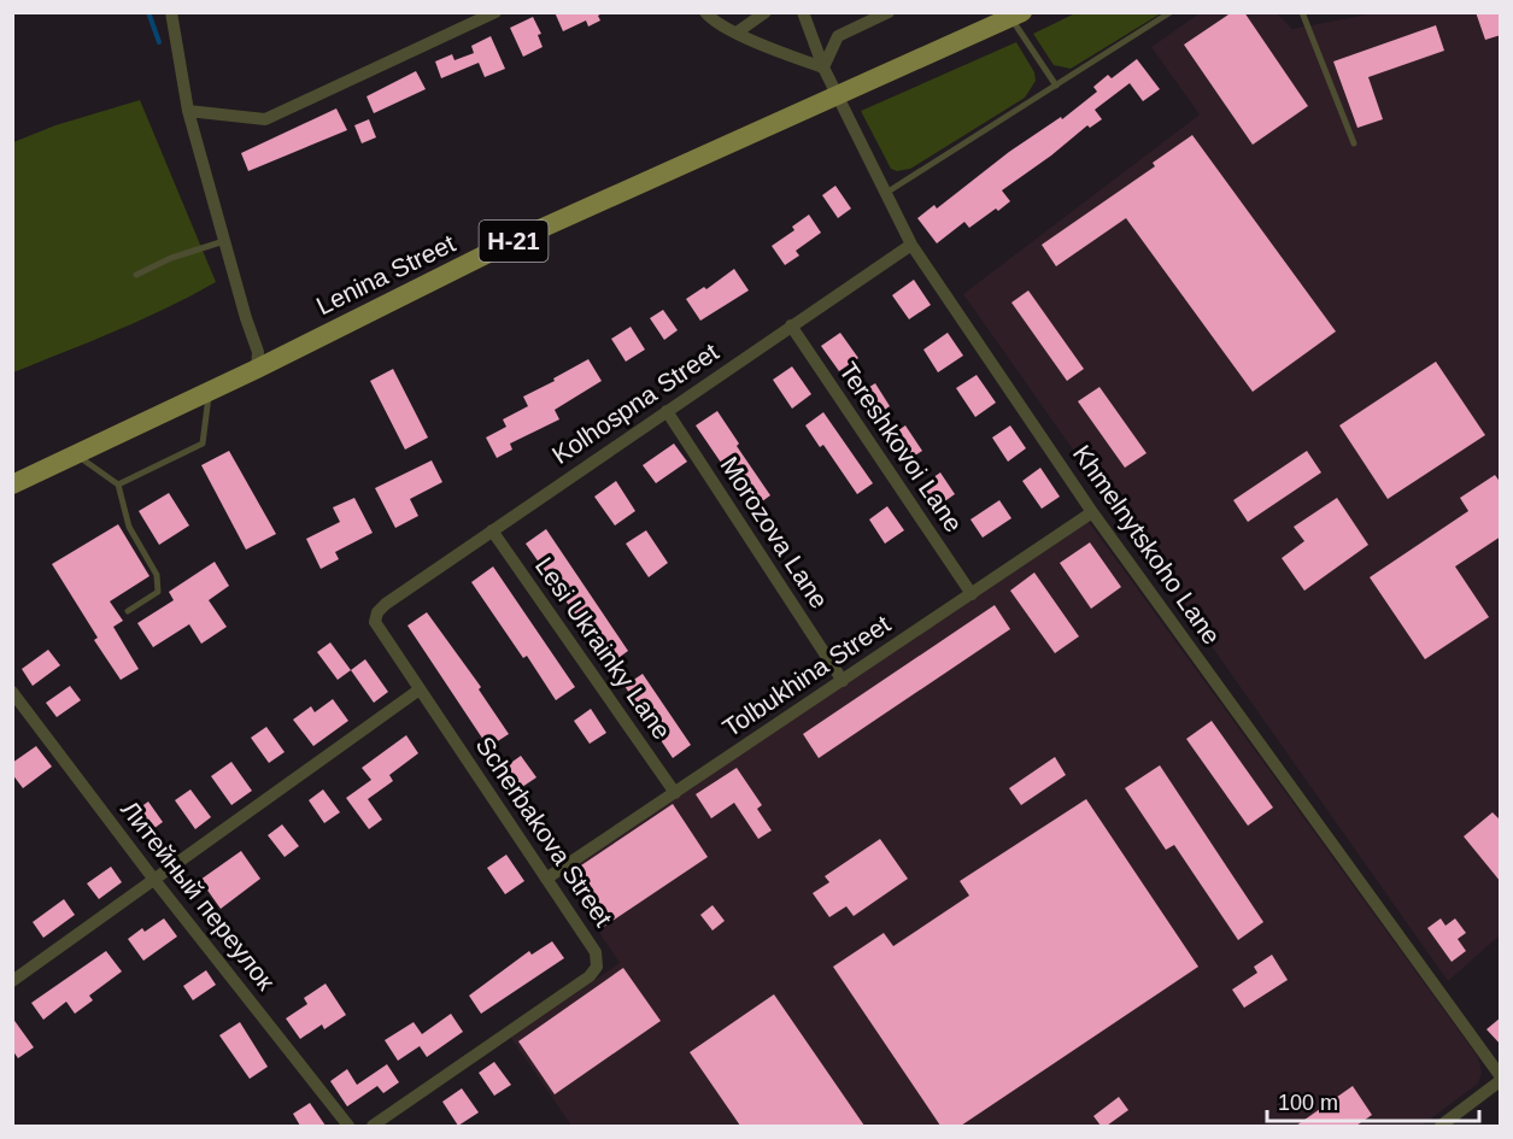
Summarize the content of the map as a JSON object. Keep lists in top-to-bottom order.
{
  "streets": {
    "main road": ["Н-21", "Lenina Street"],
    "street": [
      "Kolhospna Street",
      "Tereshkovoi Lane",
      "Morozova Lane",
      "Khmelnytskoho Lane",
      "Lesi Ukrainky Lane",
      "Tolbukhina Street",
      "Scherbakova Street",
      "Литейный переулок"
    ]
  },
  "crossings": [
    ["Lenina Street", "Khmelnytskoho Lane"],
    ["Kolhospna Street", "Tereshkovoi Lane"],
    ["Kolhospna Street", "Morozova Lane"],
    ["Kolhospna Street", "Khmelnytskoho Lane"],
    ["Kolhospna Street", "Lesi Ukrainky Lane"],
    ["Kolhospna Street", "Scherbakova Street"],
    ["Tereshkovoi Lane", "Tolbukhina Street"],
    ["Morozova Lane", "Tolbukhina Street"],
    ["Khmelnytskoho Lane", "Tolbukhina Street"],
    ["Lesi Ukrainky Lane", "Tolbukhina Street"],
    ["Tolbukhina Street", "Scherbakova Street"]
  ],
  "scale_bar": "100 m"
}
